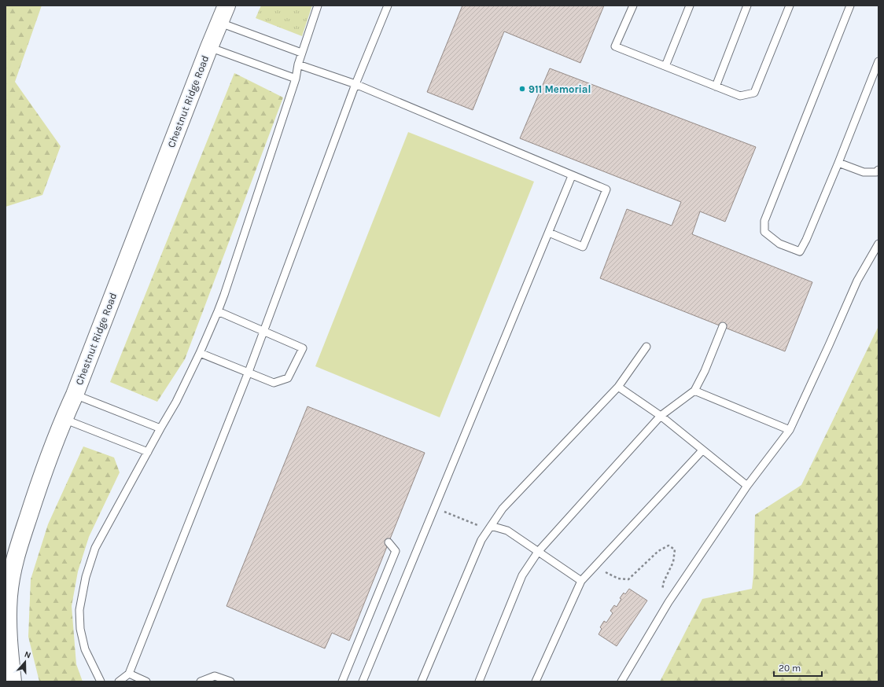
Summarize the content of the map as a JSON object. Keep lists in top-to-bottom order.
{
  "streets": {
    "street": ["Chestnut Ridge Road"]
  },
  "places": ["911 Memorial"],
  "scale_bar": "20 m",
  "north": "top"
}
